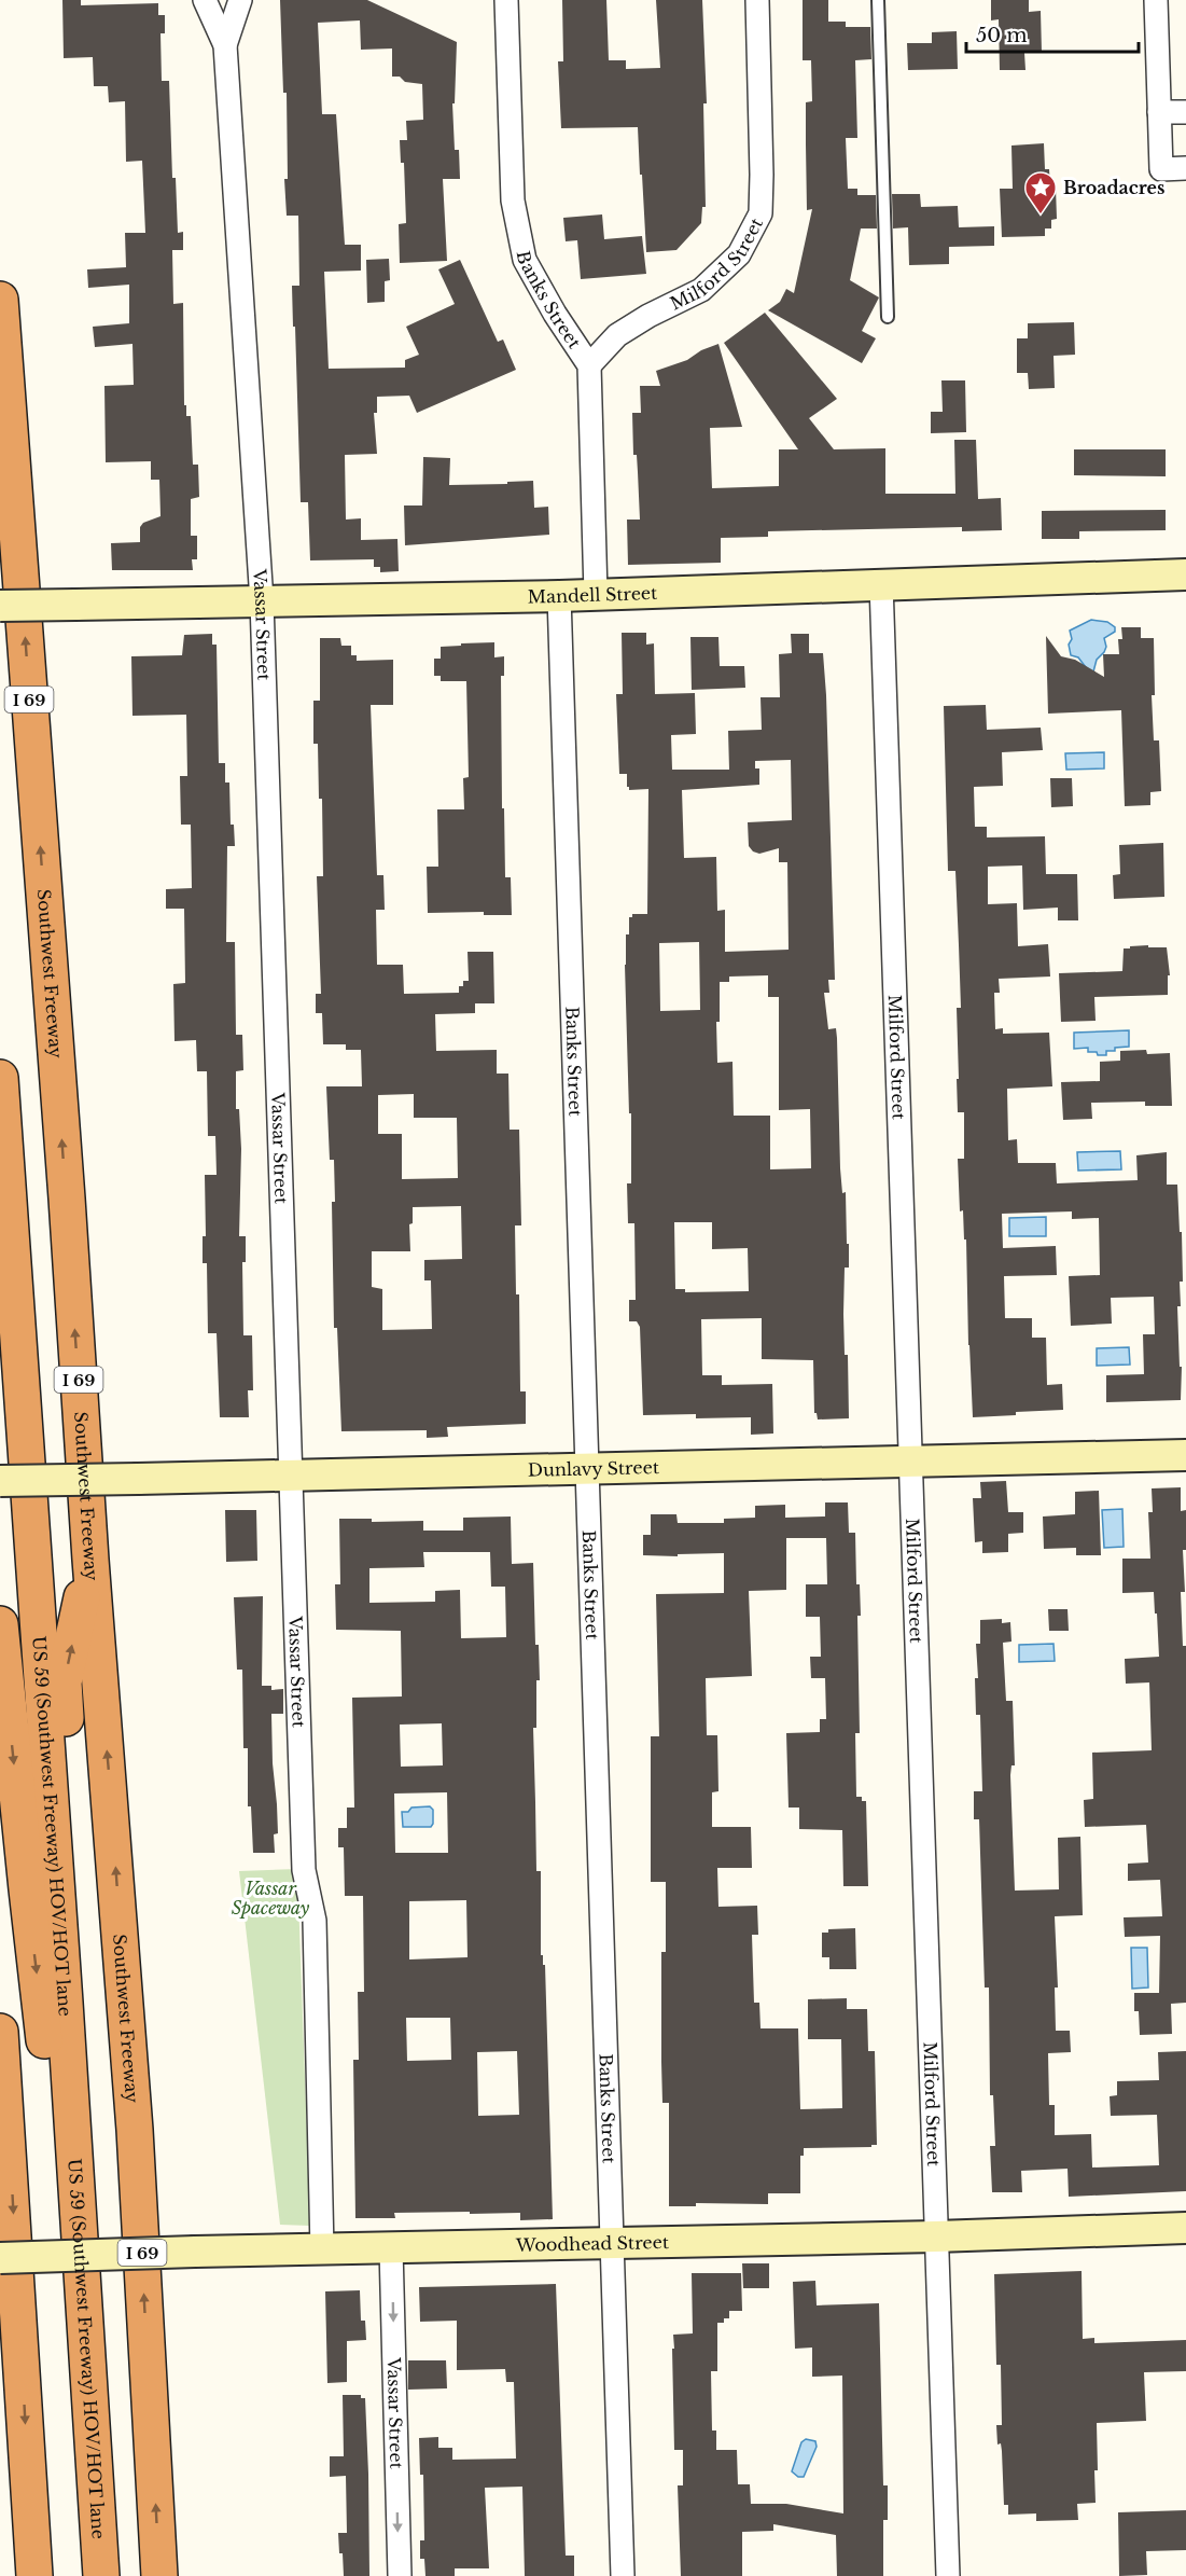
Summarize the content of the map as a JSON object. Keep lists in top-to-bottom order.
{
  "streets": {
    "highway": ["I 69", "Southwest Freeway", "US 59 (Southwest Freeway) HOV/HOT lane"],
    "street": [
      "Milford Street",
      "Banks Street",
      "Mandell Street",
      "Vassar Street",
      "Dunlavy Street",
      "Woodhead Street"
    ]
  },
  "crossings": [
    ["Milford Street", "Banks Street"],
    ["Milford Street", "Mandell Street"],
    ["Milford Street", "Dunlavy Street"],
    ["Milford Street", "Woodhead Street"],
    ["Banks Street", "Mandell Street"],
    ["Banks Street", "Dunlavy Street"],
    ["Banks Street", "Woodhead Street"],
    ["Mandell Street", "Vassar Street"],
    ["Vassar Street", "Dunlavy Street"],
    ["Vassar Street", "Woodhead Street"]
  ],
  "parks": ["Vassar Spaceway"],
  "places": {
    "place": ["Broadacres"]
  },
  "scale_bar": "50 m"
}
